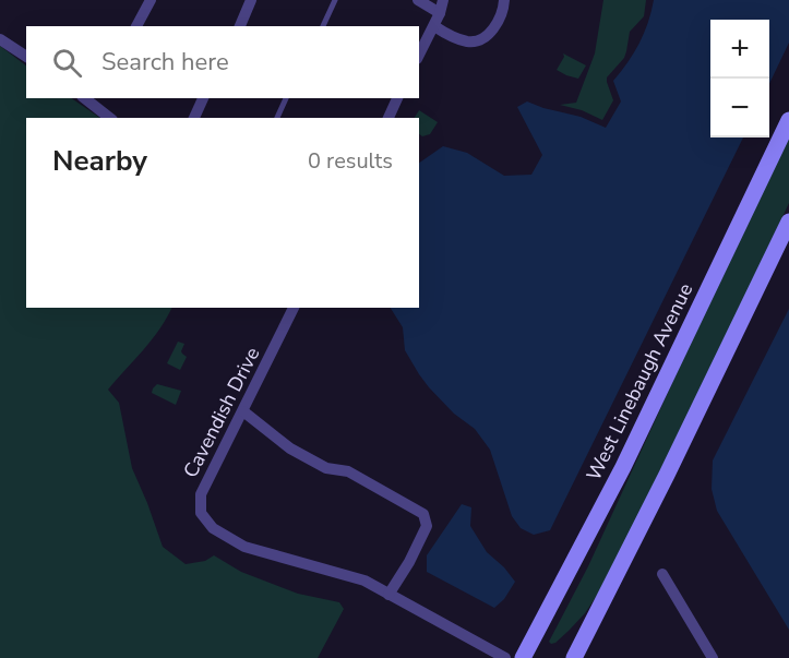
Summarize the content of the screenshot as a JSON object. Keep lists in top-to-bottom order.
{
  "streets": {
    "main road": ["West Linebaugh Avenue"],
    "street": ["Cavendish Drive"]
  },
  "page": {
    "map_buttons": ["+", "−"],
    "search": "Search here",
    "heading": ["Nearby", "0 results"]
  }
}
